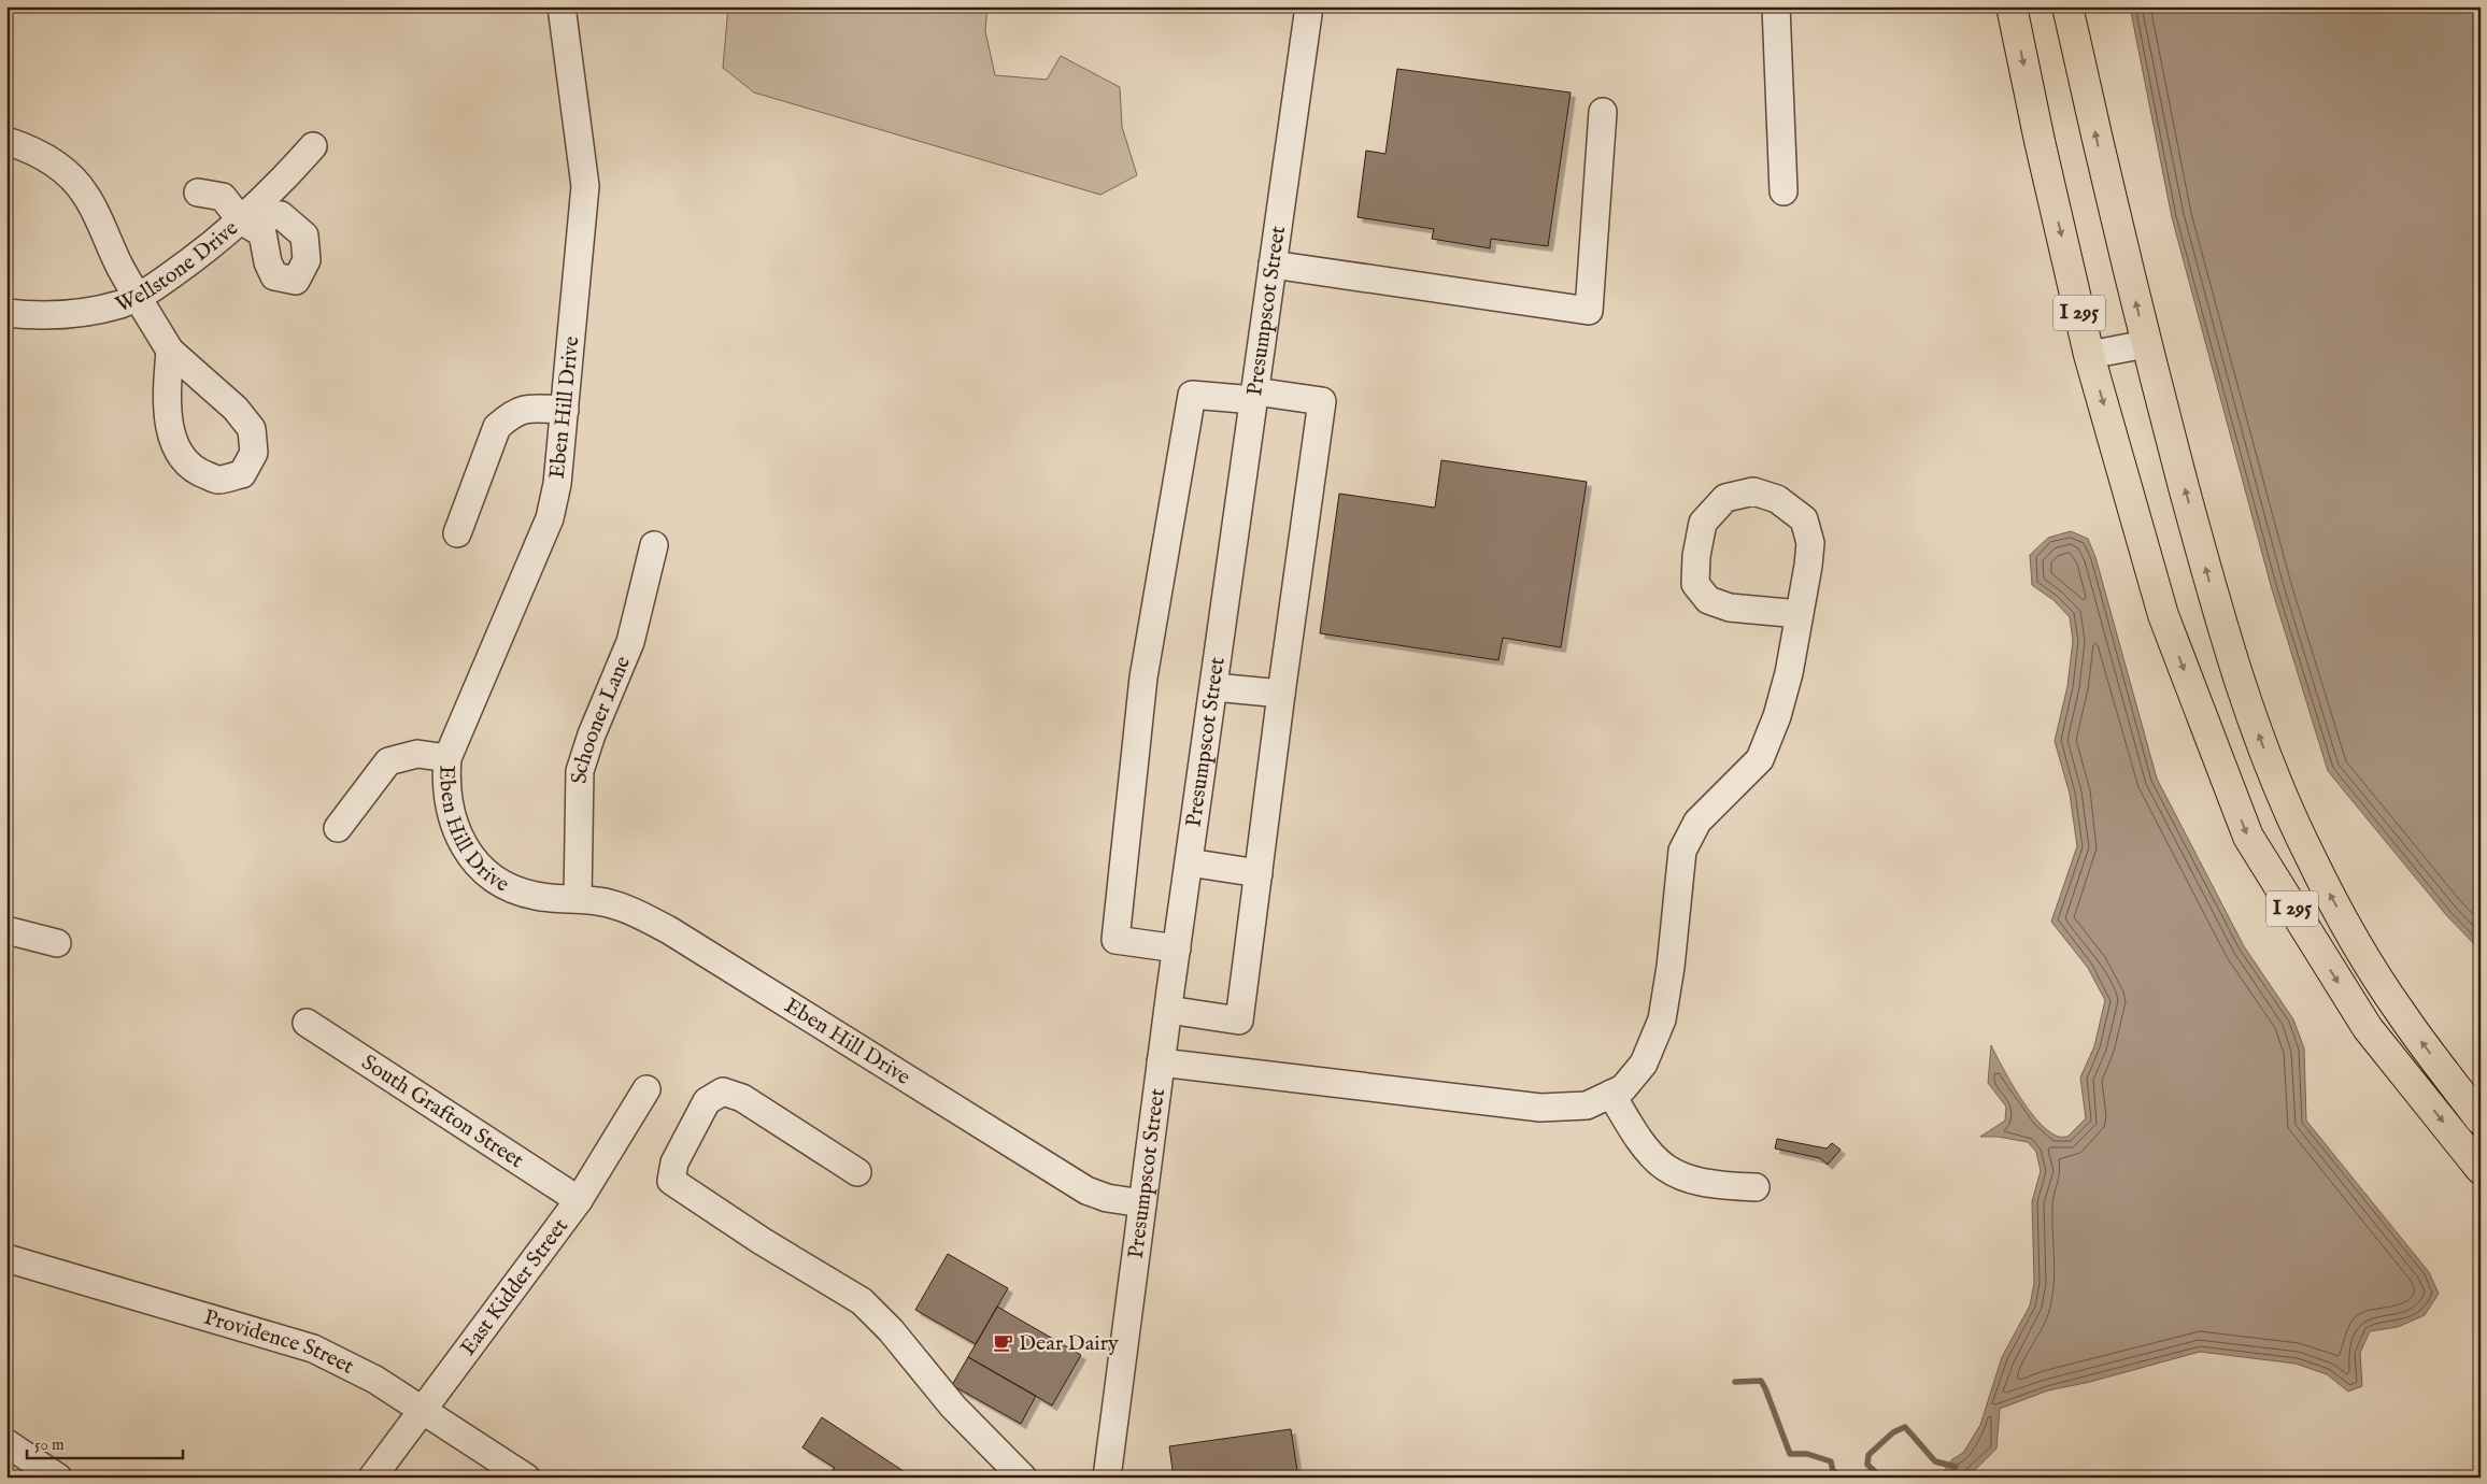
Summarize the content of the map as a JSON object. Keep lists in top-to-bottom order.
{
  "streets": {
    "highway": ["I 295"],
    "street": [
      "Wellstone Drive",
      "Presumpscot Street",
      "Eben Hill Drive",
      "Schooner Lane",
      "South Grafton Street",
      "East Kidder Street",
      "Providence Street"
    ]
  },
  "crossings": [
    ["Presumpscot Street", "Eben Hill Drive"],
    ["Eben Hill Drive", "Schooner Lane"],
    ["South Grafton Street", "East Kidder Street"],
    ["East Kidder Street", "Providence Street"]
  ],
  "places": {
    "cafe": ["Dear Dairy"]
  },
  "scale_bar": "50 m"
}
